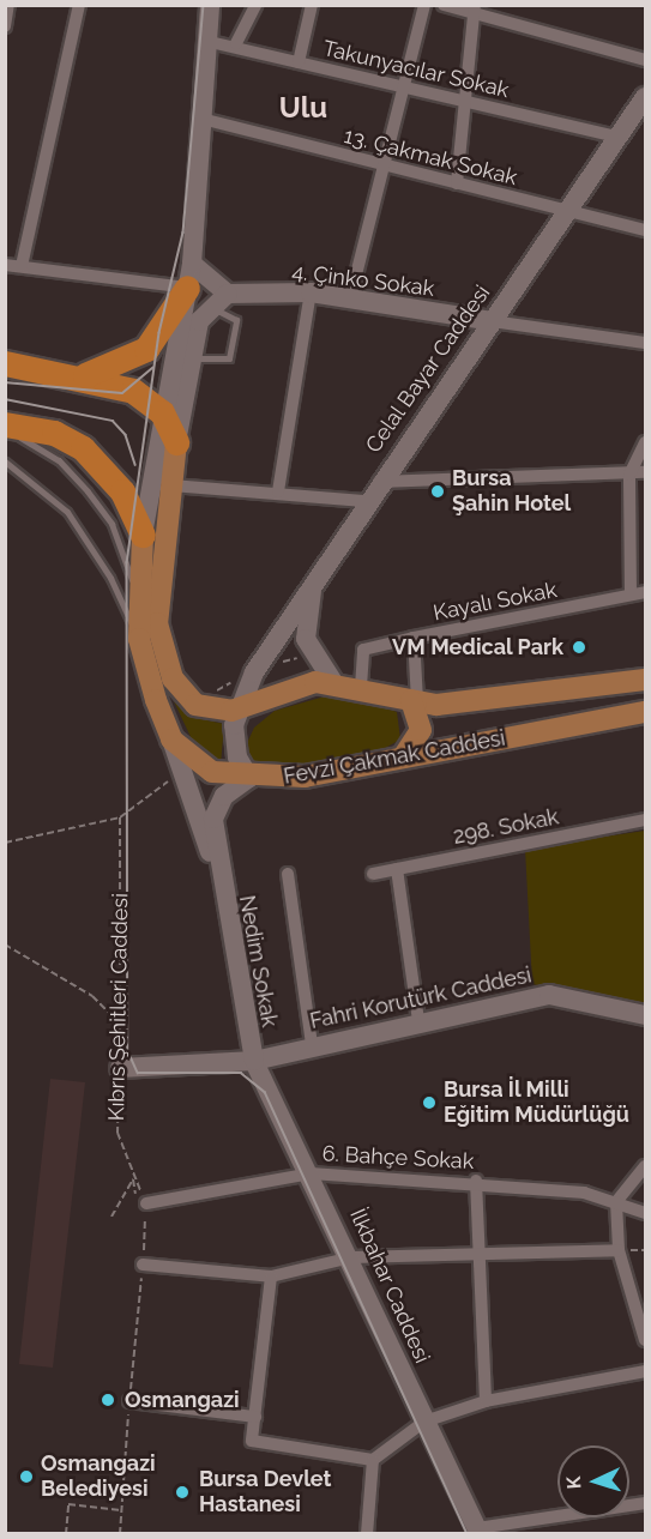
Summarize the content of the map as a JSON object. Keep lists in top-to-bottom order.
{
  "streets": {
    "main road": [
      "4. Çinko Sokak",
      "Celal Bayar Caddesi",
      "Fevzi Çakmak Caddesi",
      "Nedim Sokak",
      "Fahri Korutürk Caddesi",
      "İlkbahar Caddesi"
    ],
    "street": [
      "Takunyacılar Sokak",
      "13. Çakmak Sokak",
      "Kayalı Sokak",
      "298. Sokak",
      "6. Bahçe Sokak"
    ],
    "path": ["Kıbrıs Şehitleri Caddesi"]
  },
  "crossings": [
    ["Takunyacılar Sokak", "Celal Bayar Caddesi"],
    ["13. Çakmak Sokak", "Celal Bayar Caddesi"],
    ["4. Çinko Sokak", "Celal Bayar Caddesi"],
    ["Celal Bayar Caddesi", "Fevzi Çakmak Caddesi"],
    ["Nedim Sokak", "Fahri Korutürk Caddesi"],
    ["Nedim Sokak", "İlkbahar Caddesi"],
    ["Fahri Korutürk Caddesi", "Kıbrıs Şehitleri Caddesi"],
    ["Fahri Korutürk Caddesi", "İlkbahar Caddesi"],
    ["Kıbrıs Şehitleri Caddesi", "6. Bahçe Sokak"],
    ["6. Bahçe Sokak", "İlkbahar Caddesi"]
  ],
  "districts": ["Ulu"],
  "places": [
    "Bursa Şahin Hotel",
    "VM Medical Park",
    "Bursa İl Milli Eğitim Müdürlüğü",
    "Osmangazi",
    "Osmangazi Belediyesi",
    "Bursa Devlet Hastanesi"
  ],
  "north": "left"
}
